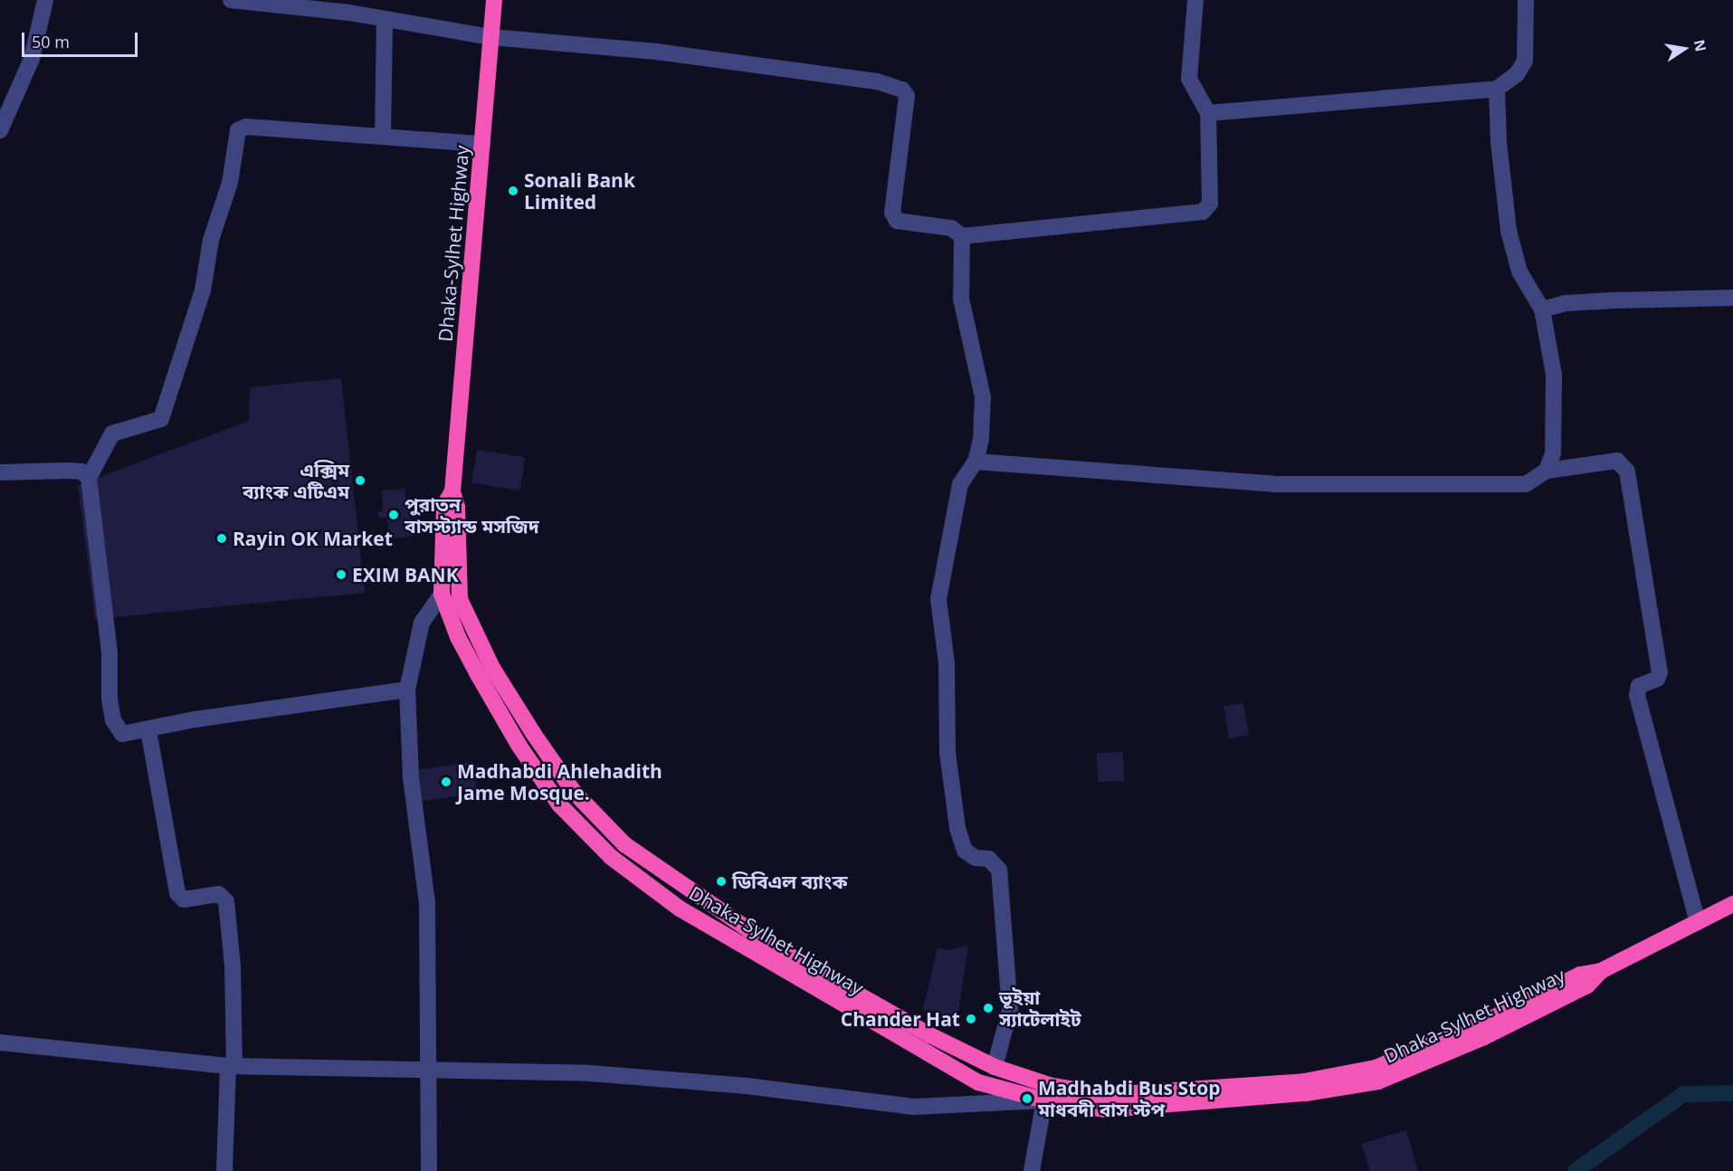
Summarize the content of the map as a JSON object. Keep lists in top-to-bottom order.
{
  "streets": {
    "highway": ["Dhaka-Sylhet Highway"]
  },
  "places": [
    "Sonali Bank Limited",
    "এক্সিম ব্যাংক এটিএম",
    "পুরাতন বাসস্ট্যান্ড মসজিদ",
    "Rayin OK Market",
    "EXIM BANK",
    "Madhabdi Ahlehadith Jame Mosque.",
    "ডিবিএল ব্যাংক",
    "ভূইয়া স্যাটেলাইট",
    "Chander Hat",
    "Madhabdi Bus Stop মাধবদী বাস স্টপ"
  ],
  "scale_bar": "50 m",
  "north": "right"
}
